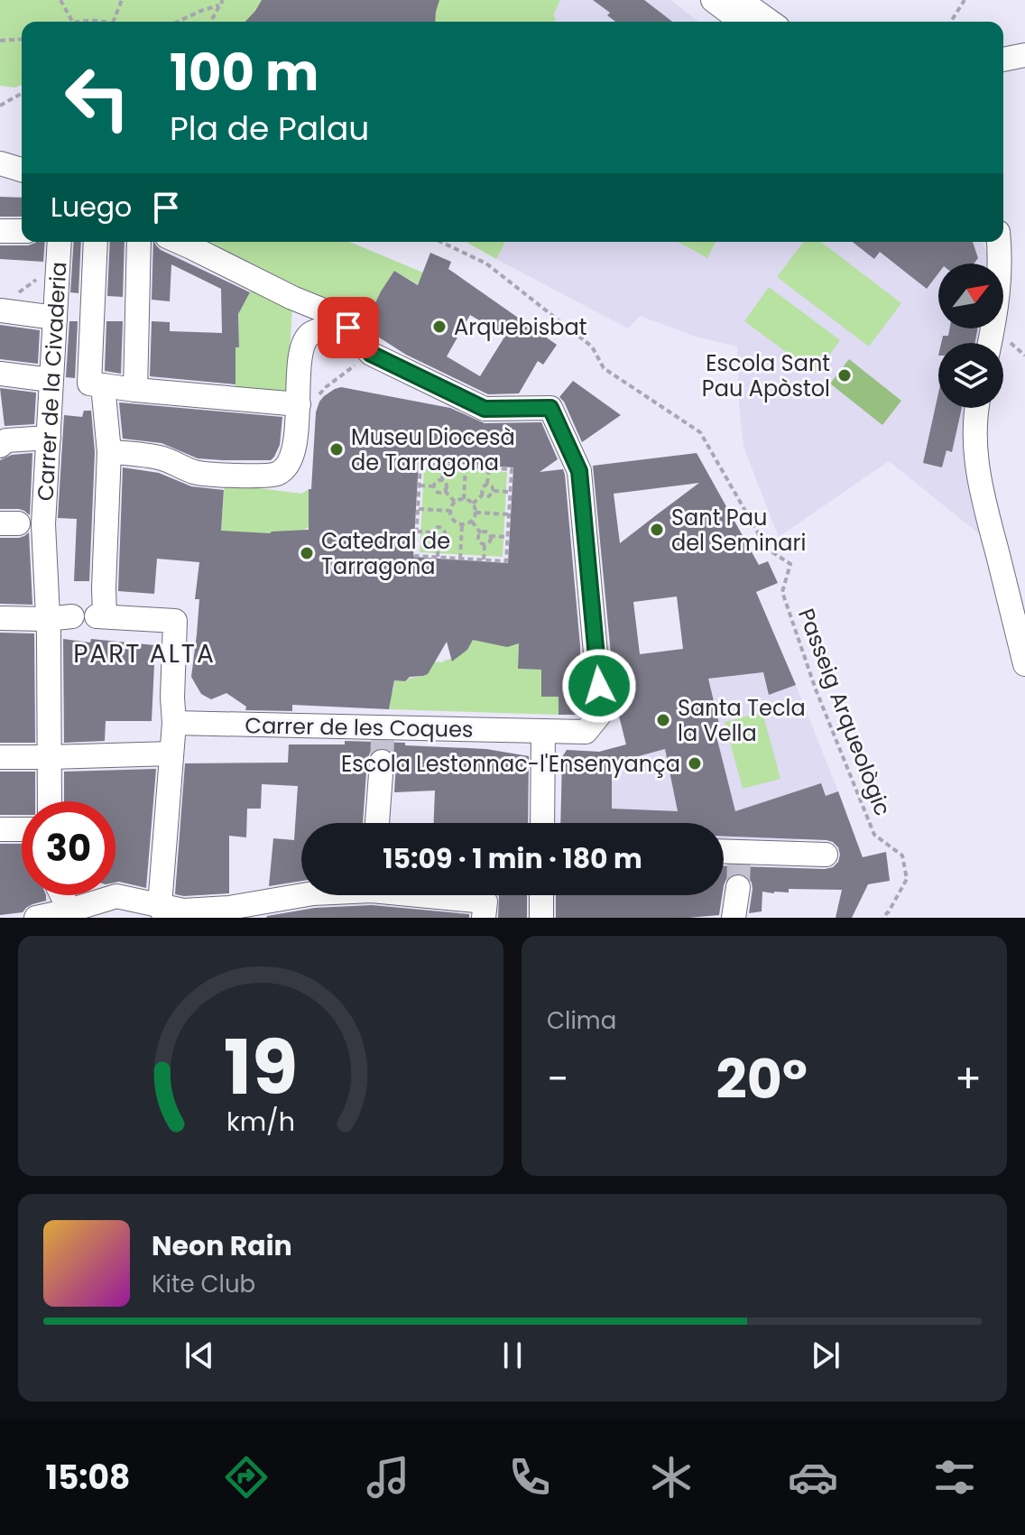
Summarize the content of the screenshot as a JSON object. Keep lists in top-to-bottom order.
{
  "streets": {
    "street": ["Carrer de la Civaderia", "Carrer de les Coques"],
    "path": ["Passeig Arqueològic"]
  },
  "districts": ["PART ALTA"],
  "places": [
    "Arquebisbat",
    "Escola Sant Pau Apòstol",
    "Museu Diocesà de Tarragona",
    "Sant Pau del Seminari",
    "Catedral de Tarragona",
    "Santa Tecla la Vella",
    "Escola Lestonnac-l'Ensenyança"
  ],
  "north": "top right",
  "page": {
    "turn": ["100 m", "Pla de Palau"],
    "then": "Luego",
    "limit": "30",
    "trip": "15:09 · 1 min · 180 m",
    "tile": "Clima",
    "heat": ["−", "20°", "+"],
    "song": ["Neon Rain", "Kite Club"],
    "tabs": "15:08",
    "gauge": ["19", "km/h"]
  }
}
